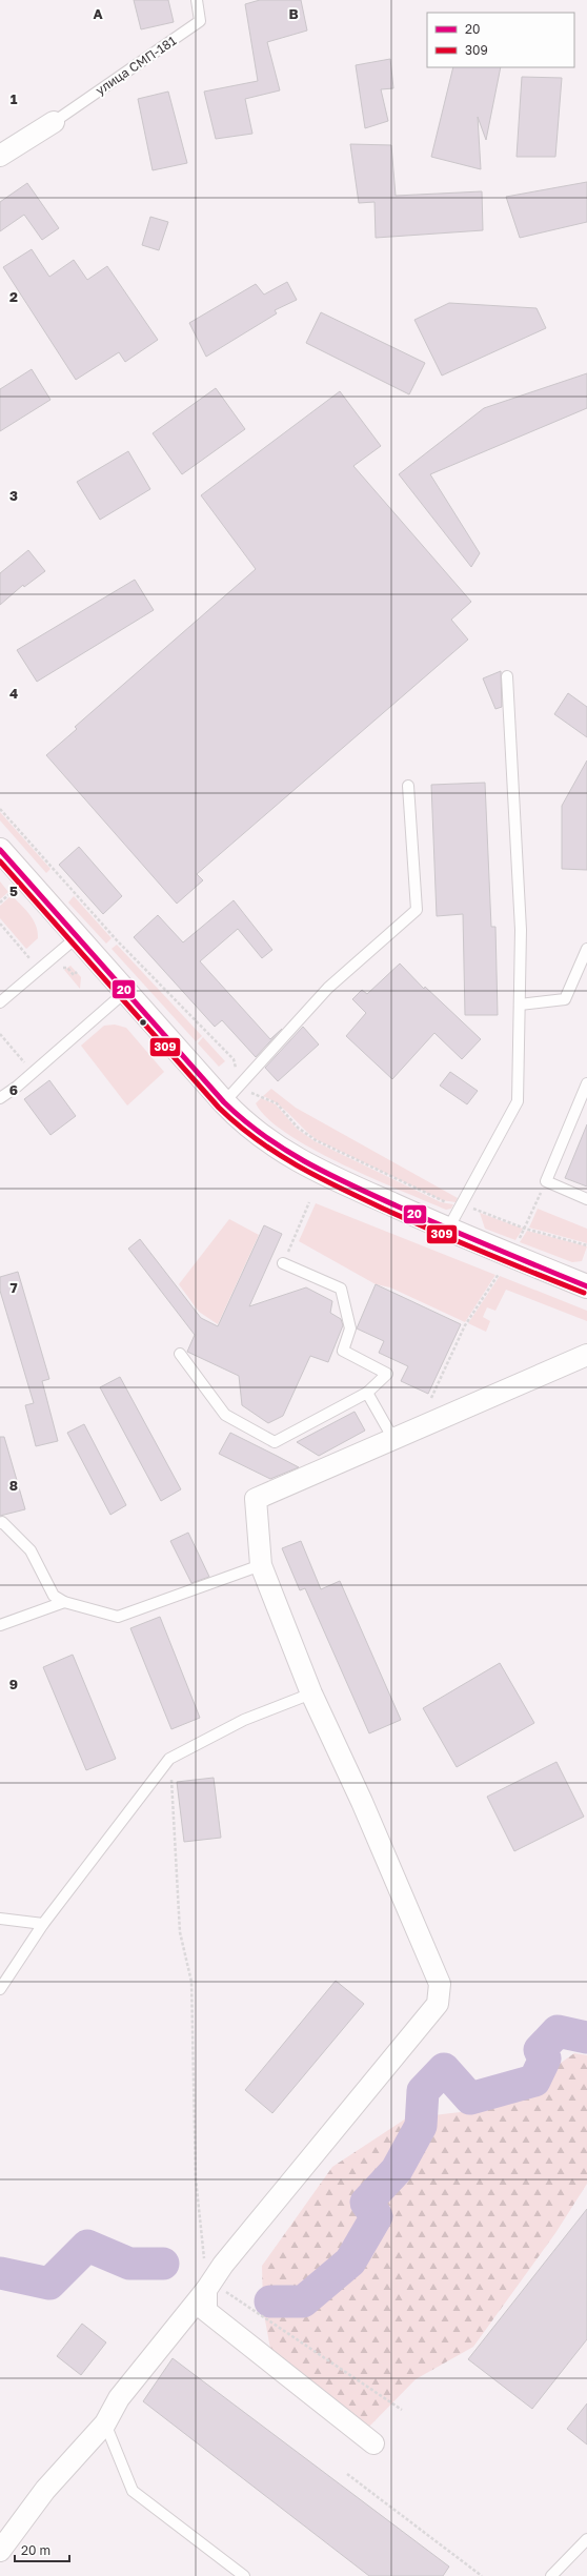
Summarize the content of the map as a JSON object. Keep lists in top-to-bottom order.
{
  "streets": {
    "lane": ["улица СМП-181"]
  },
  "lines": ["transit line 20", "transit line 309"],
  "legend": ["20", "309"],
  "scale_bar": "20 m",
  "grid": {
    "columns": ["A", "B"],
    "rows": [
      "1",
      "2",
      "3",
      "4",
      "5",
      "6",
      "7",
      "8",
      "9"
    ]
  }
}
